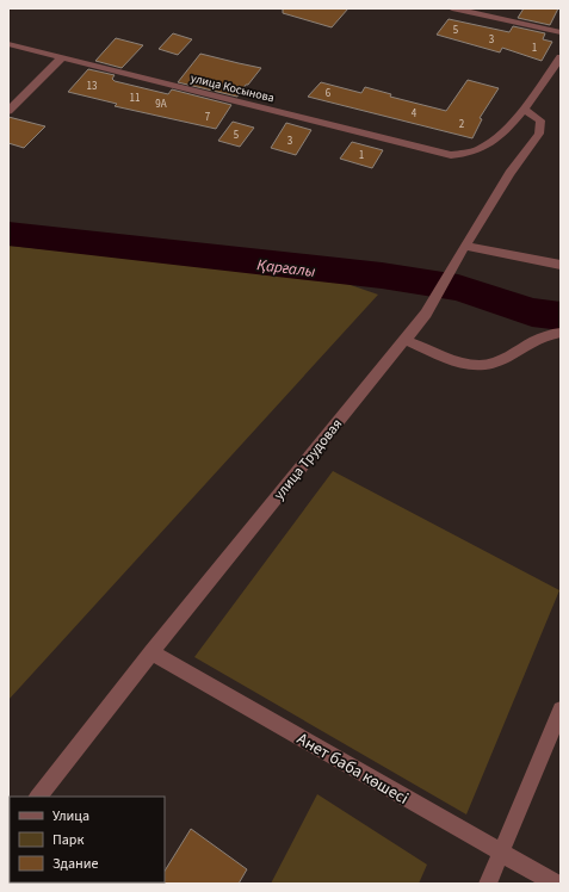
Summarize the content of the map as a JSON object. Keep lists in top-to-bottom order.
{
  "streets": {
    "street": ["улица Косынова", "улица Трудовая", "Анет баба көшесі"]
  },
  "crossings": [
    ["улица Косынова", "улица Трудовая"],
    ["улица Трудовая", "Анет баба көшесі"]
  ],
  "water": ["Қарғалы"],
  "house_numbers": [
    "5",
    "3",
    "1",
    "13",
    "6",
    "11",
    "9А",
    "4",
    "7",
    "2",
    "5",
    "3",
    "1"
  ],
  "legend": ["Улица", "Парк", "Здание"]
}
